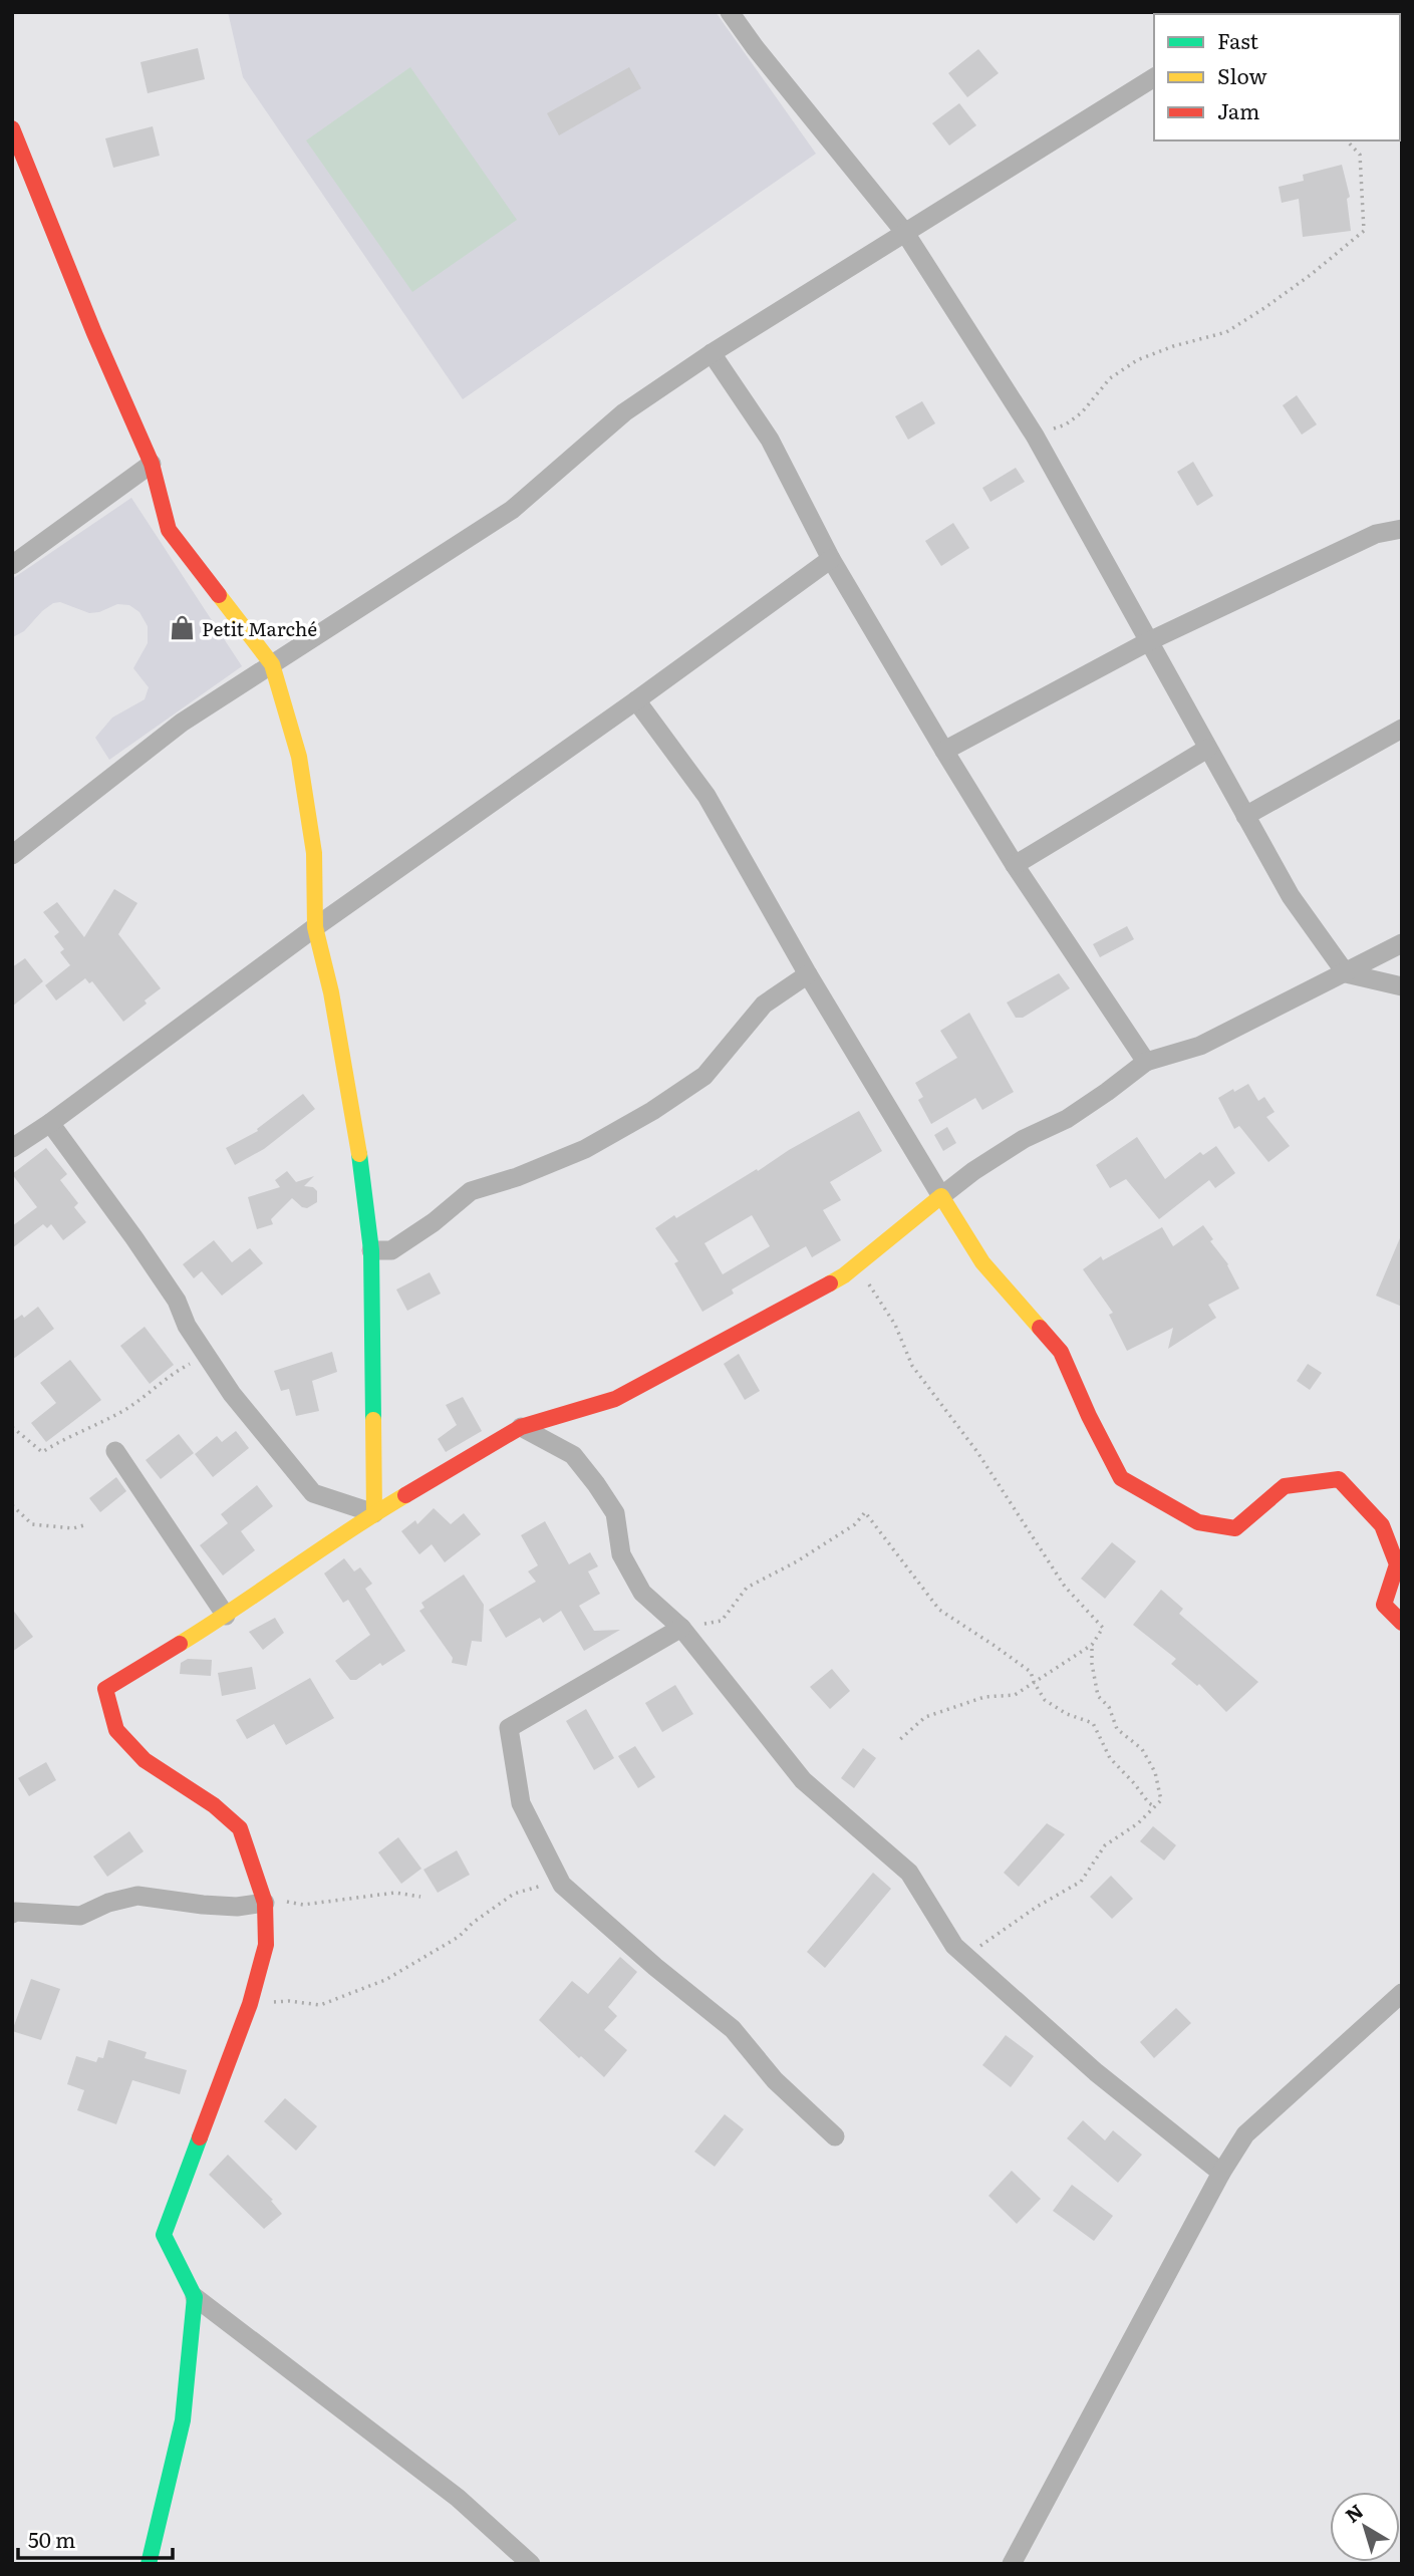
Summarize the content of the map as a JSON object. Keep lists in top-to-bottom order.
{
  "places": {
    "shop": ["Petit Marché"]
  },
  "legend": ["Fast", "Slow", "Jam"],
  "scale_bar": "50 m",
  "north": "top left"
}
